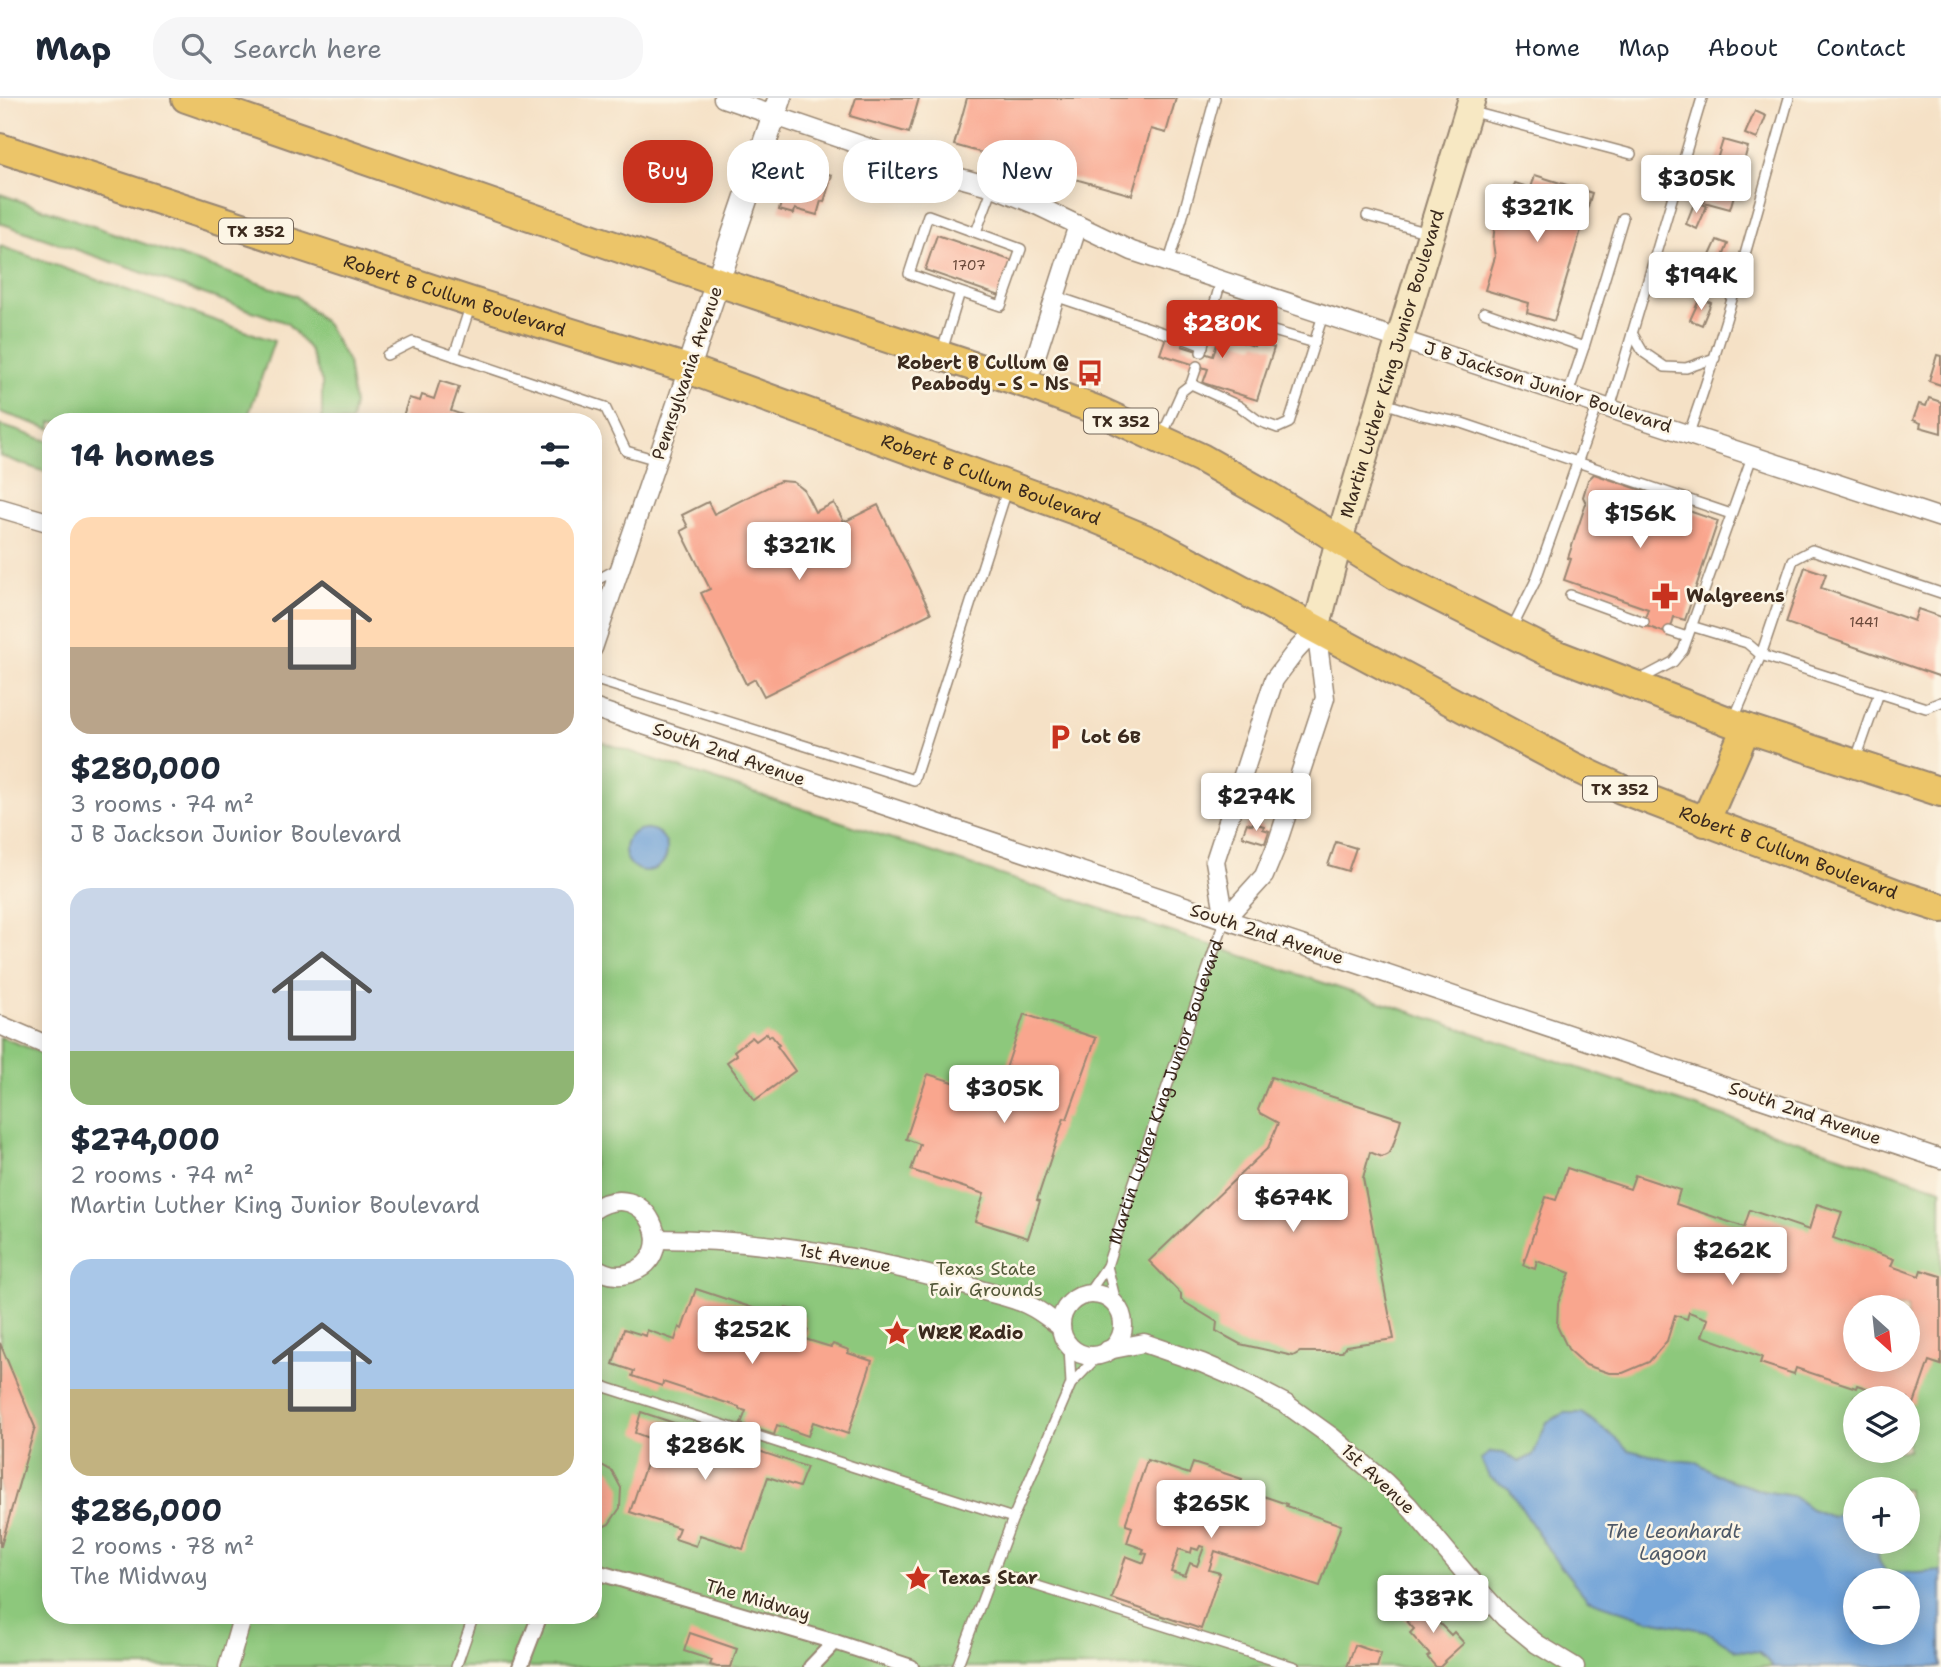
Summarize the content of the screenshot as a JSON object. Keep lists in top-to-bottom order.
{
  "streets": {
    "main road": ["TX 352", "Robert B Cullum Boulevard", "Martin Luther King Junior Boulevard"],
    "street": [
      "Pennsylvania Avenue",
      "J B Jackson Junior Boulevard",
      "South 2nd Avenue",
      "1st Avenue",
      "The Midway"
    ]
  },
  "crossings": [
    ["TX 352", "Martin Luther King Junior Boulevard"],
    ["TX 352", "Pennsylvania Avenue"],
    ["Robert B Cullum Boulevard", "Martin Luther King Junior Boulevard"],
    ["Robert B Cullum Boulevard", "Pennsylvania Avenue"],
    ["Martin Luther King Junior Boulevard", "J B Jackson Junior Boulevard"],
    ["Martin Luther King Junior Boulevard", "South 2nd Avenue"],
    ["Pennsylvania Avenue", "J B Jackson Junior Boulevard"]
  ],
  "water": ["The Leonhardt Lagoon"],
  "parks": ["Texas State Fair Grounds"],
  "places": {
    "bus stop": ["Robert B Cullum @ Peabody - S - NS"],
    "pharmacy": ["Walgreens"],
    "parking": ["Lot 6B"],
    "place": ["WRR Radio", "Texas Star"]
  },
  "house_numbers": ["1707", "1441"],
  "north": "bottom right",
  "page": {
    "header": "Map",
    "search": "Search here",
    "nav": [
      "Home",
      "Map",
      "About",
      "Contact"
    ],
    "chip": [
      "Buy",
      "Rent",
      "Filters",
      "New"
    ],
    "price": [
      "$305K",
      "$321K",
      "$194K",
      "$280K",
      "$156K",
      "$321K",
      "$274K",
      "$305K",
      "$674K",
      "$262K",
      "$252K",
      "$286K",
      "$265K",
      "$387K"
    ],
    "heading": "14 homes",
    "list": [
      {
        "name": "$280,000",
        "note": "3 rooms · 74 m² · J B Jackson Junior Boulevard"
      },
      {
        "name": "$274,000",
        "note": "2 rooms · 74 m² · Martin Luther King Junior Boulevard"
      },
      {
        "name": "$286,000",
        "note": "2 rooms · 78 m² · The Midway"
      }
    ],
    "map_buttons": ["+", "−"]
  }
}
